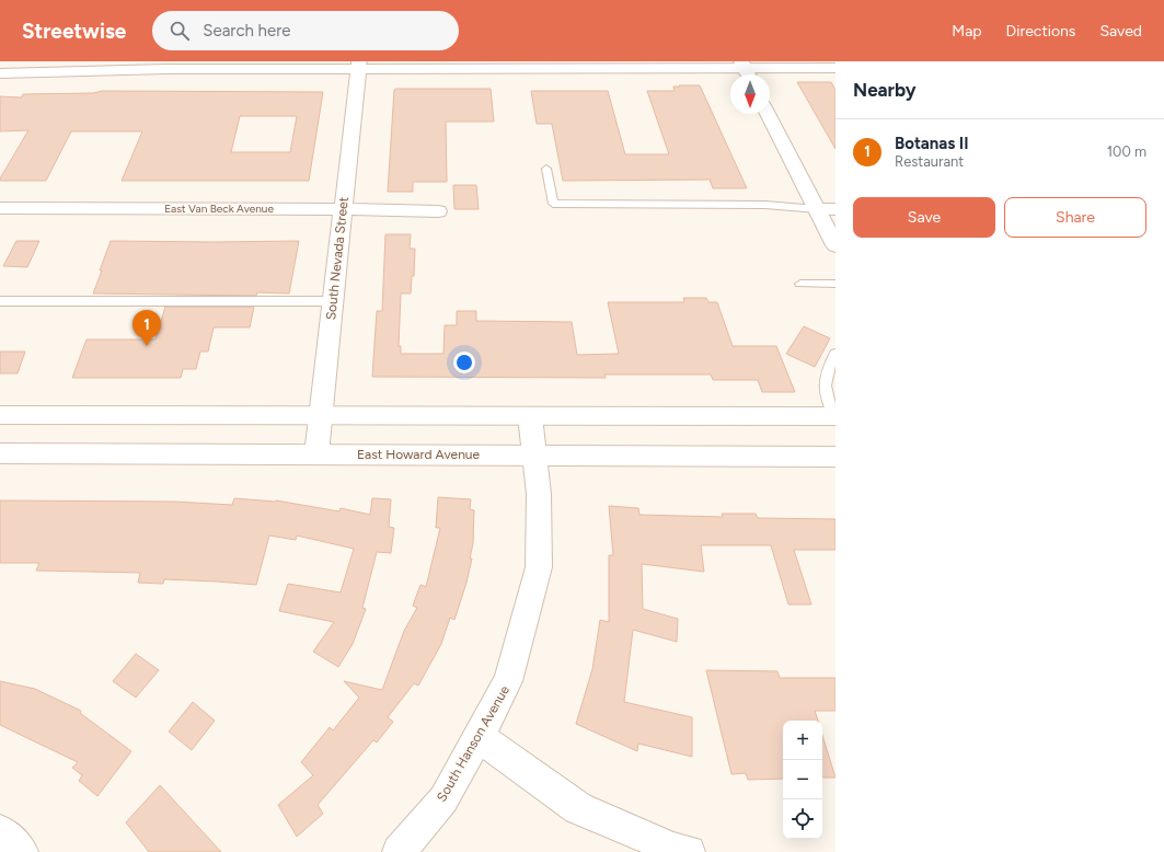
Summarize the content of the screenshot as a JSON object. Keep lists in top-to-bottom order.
{
  "streets": {
    "street": [
      "East Van Beck Avenue",
      "South Nevada Street",
      "East Howard Avenue",
      "South Hanson Avenue"
    ]
  },
  "crossings": [
    ["East Van Beck Avenue", "South Nevada Street"],
    ["South Nevada Street", "East Howard Avenue"],
    ["East Howard Avenue", "South Hanson Avenue"]
  ],
  "north": "bottom",
  "page": {
    "header": "Streetwise",
    "search": "Search here",
    "nav": ["Map", "Directions", "Saved"],
    "heading": "Nearby",
    "list": [
      {
        "mark": "1",
        "name": "Botanas II",
        "note": "Restaurant",
        "value": "100 m"
      }
    ],
    "buttons": ["Save", "Share"],
    "pins": "1",
    "map_buttons": ["+", "−"]
  }
}
